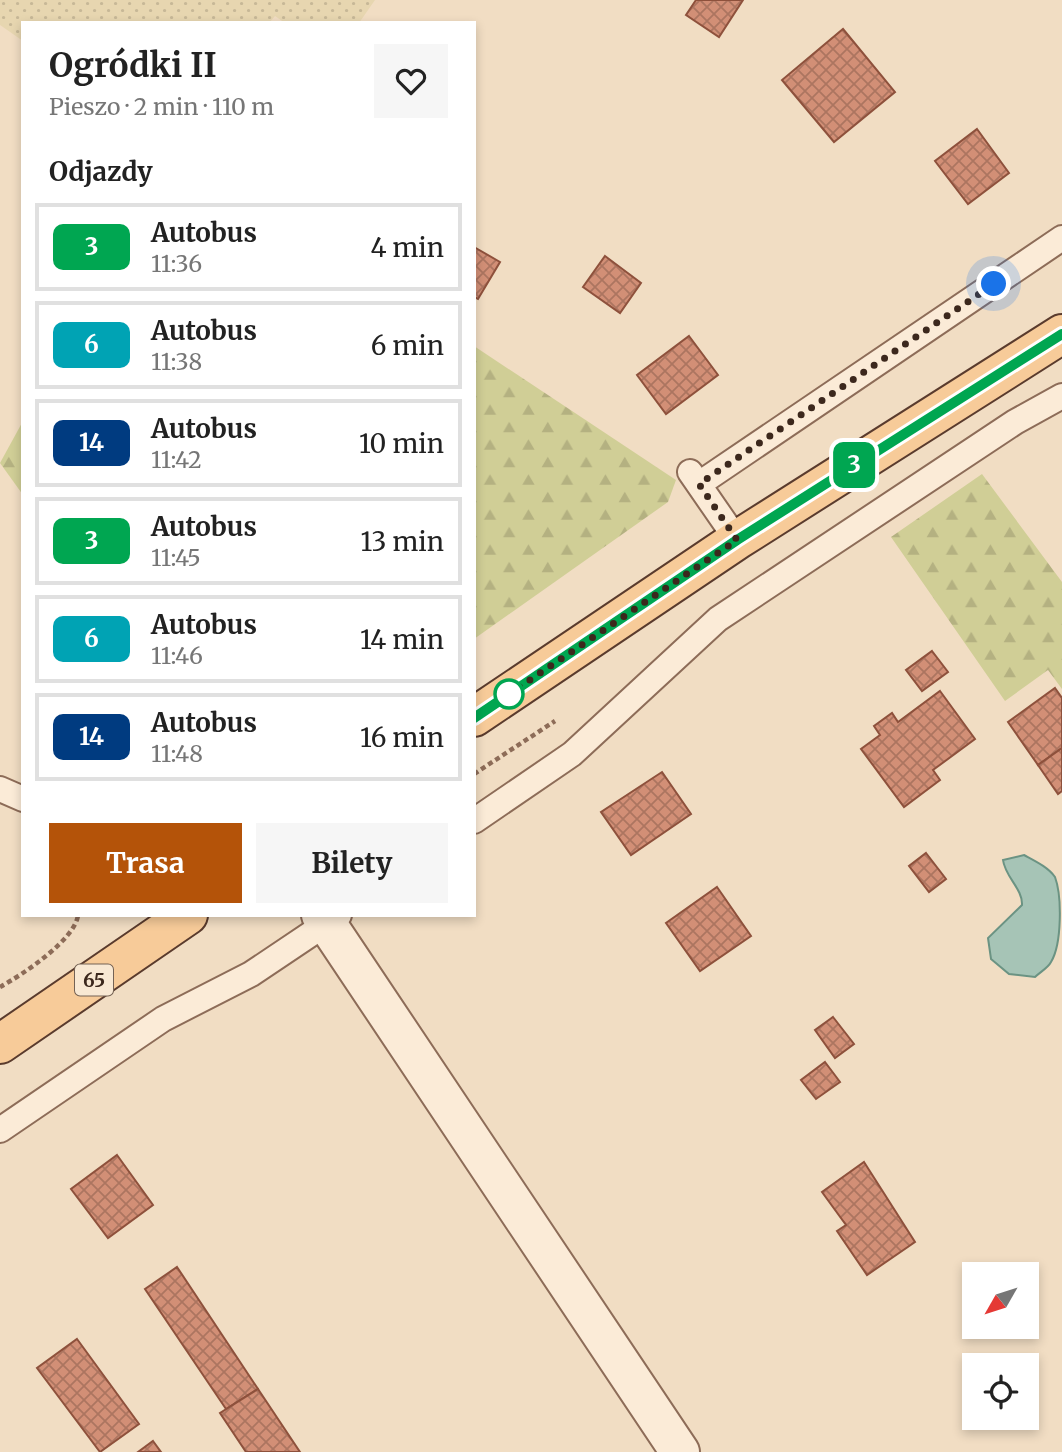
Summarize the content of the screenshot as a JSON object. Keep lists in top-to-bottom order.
{
  "streets": {
    "main road": ["65"]
  },
  "lines": ["bus line 3"],
  "north": "bottom left",
  "page": {
    "on_map": "3",
    "heading": [
      ["Ogródki II", "Pieszo · 2 min · 110 m"],
      "Odjazdy"
    ],
    "list": [
      {
        "mark": "3",
        "name": "Autobus",
        "note": "11:36",
        "value": "4 min"
      },
      {
        "mark": "6",
        "name": "Autobus",
        "note": "11:38",
        "value": "6 min"
      },
      {
        "mark": "14",
        "name": "Autobus",
        "note": "11:42",
        "value": "10 min"
      },
      {
        "mark": "3",
        "name": "Autobus",
        "note": "11:45",
        "value": "13 min"
      },
      {
        "mark": "6",
        "name": "Autobus",
        "note": "11:46",
        "value": "14 min"
      },
      {
        "mark": "14",
        "name": "Autobus",
        "note": "11:48",
        "value": "16 min"
      }
    ],
    "buttons": ["Trasa", "Bilety"]
  }
}
